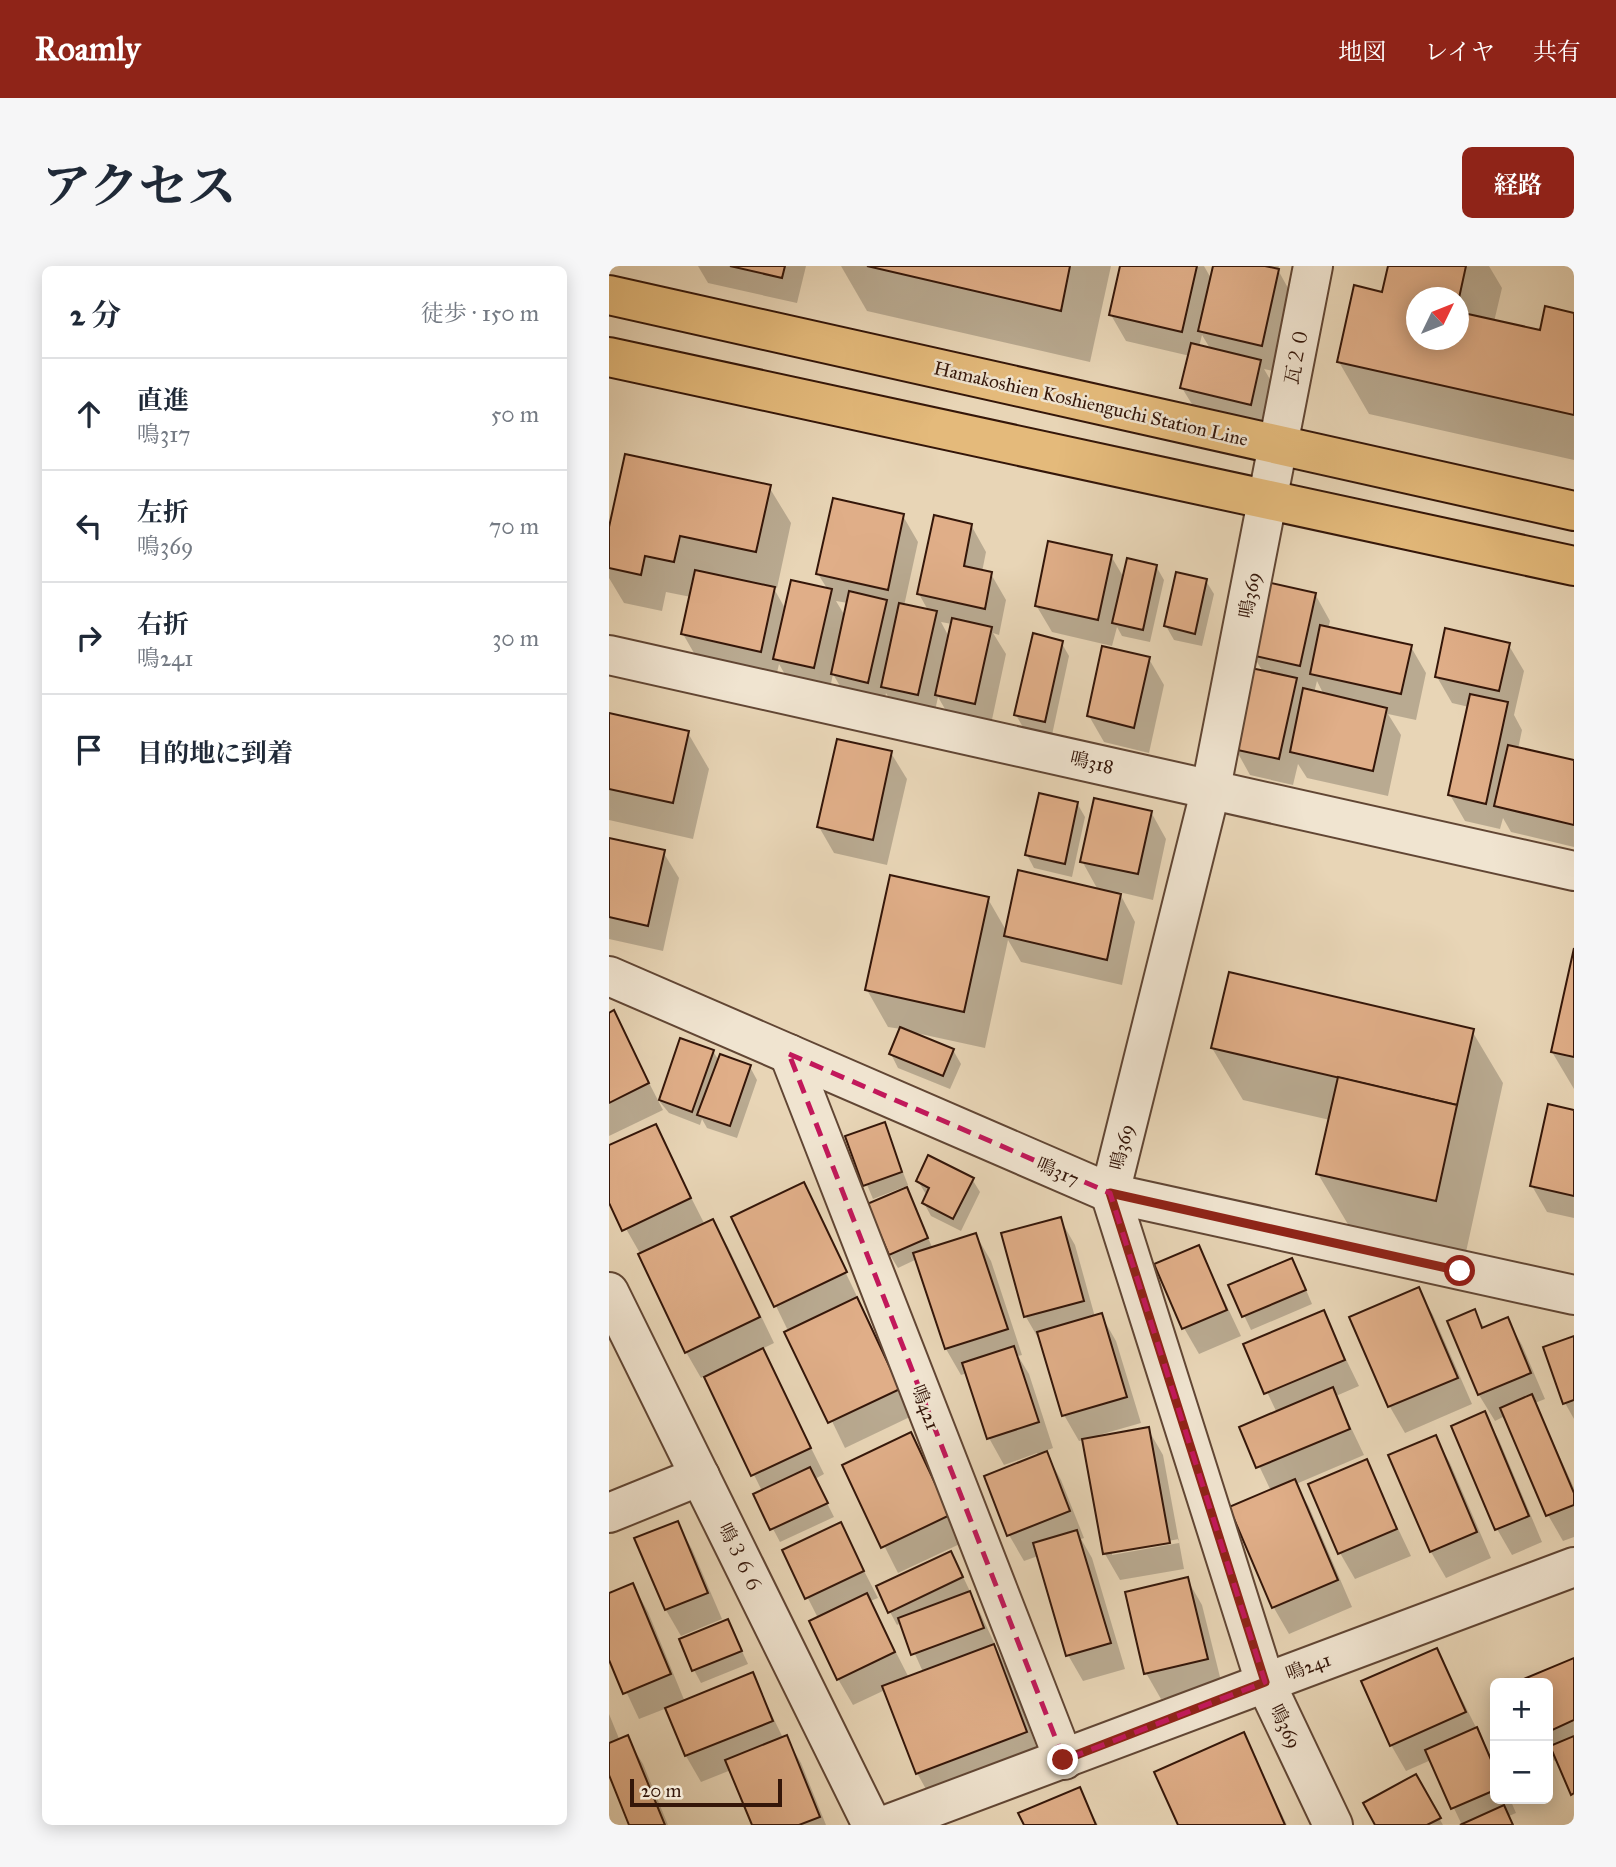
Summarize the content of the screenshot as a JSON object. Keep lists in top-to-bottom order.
{
  "streets": {
    "main road": ["Hamakoshien Koshienguchi Station Line"],
    "street": [
      "瓦２０",
      "鳴369",
      "鳴318",
      "鳴317",
      "鳴421",
      "鳴３６６",
      "鳴241"
    ]
  },
  "crossings": [
    ["瓦２０", "Hamakoshien Koshienguchi Station Line"],
    ["瓦２０", "鳴369"],
    ["Hamakoshien Koshienguchi Station Line", "鳴369"],
    ["鳴369", "鳴318"],
    ["鳴369", "鳴317"],
    ["鳴369", "鳴241"],
    ["鳴317", "鳴421"],
    ["鳴421", "鳴241"]
  ],
  "scale_bar": "20 m",
  "north": "top right",
  "page": {
    "header": "Roamly",
    "nav": ["地図", "レイヤ", "共有"],
    "title": "アクセス",
    "buttons": "経路",
    "heading": ["2 分", "徒歩 · 150 m"],
    "list": [
      ["直進", "鳴317", "50 m"],
      ["左折", "鳴369", "70 m"],
      ["右折", "鳴241", "30 m"],
      "目的地に到着"
    ],
    "map_buttons": ["+", "−"],
    "scale": "20 m"
  }
}
